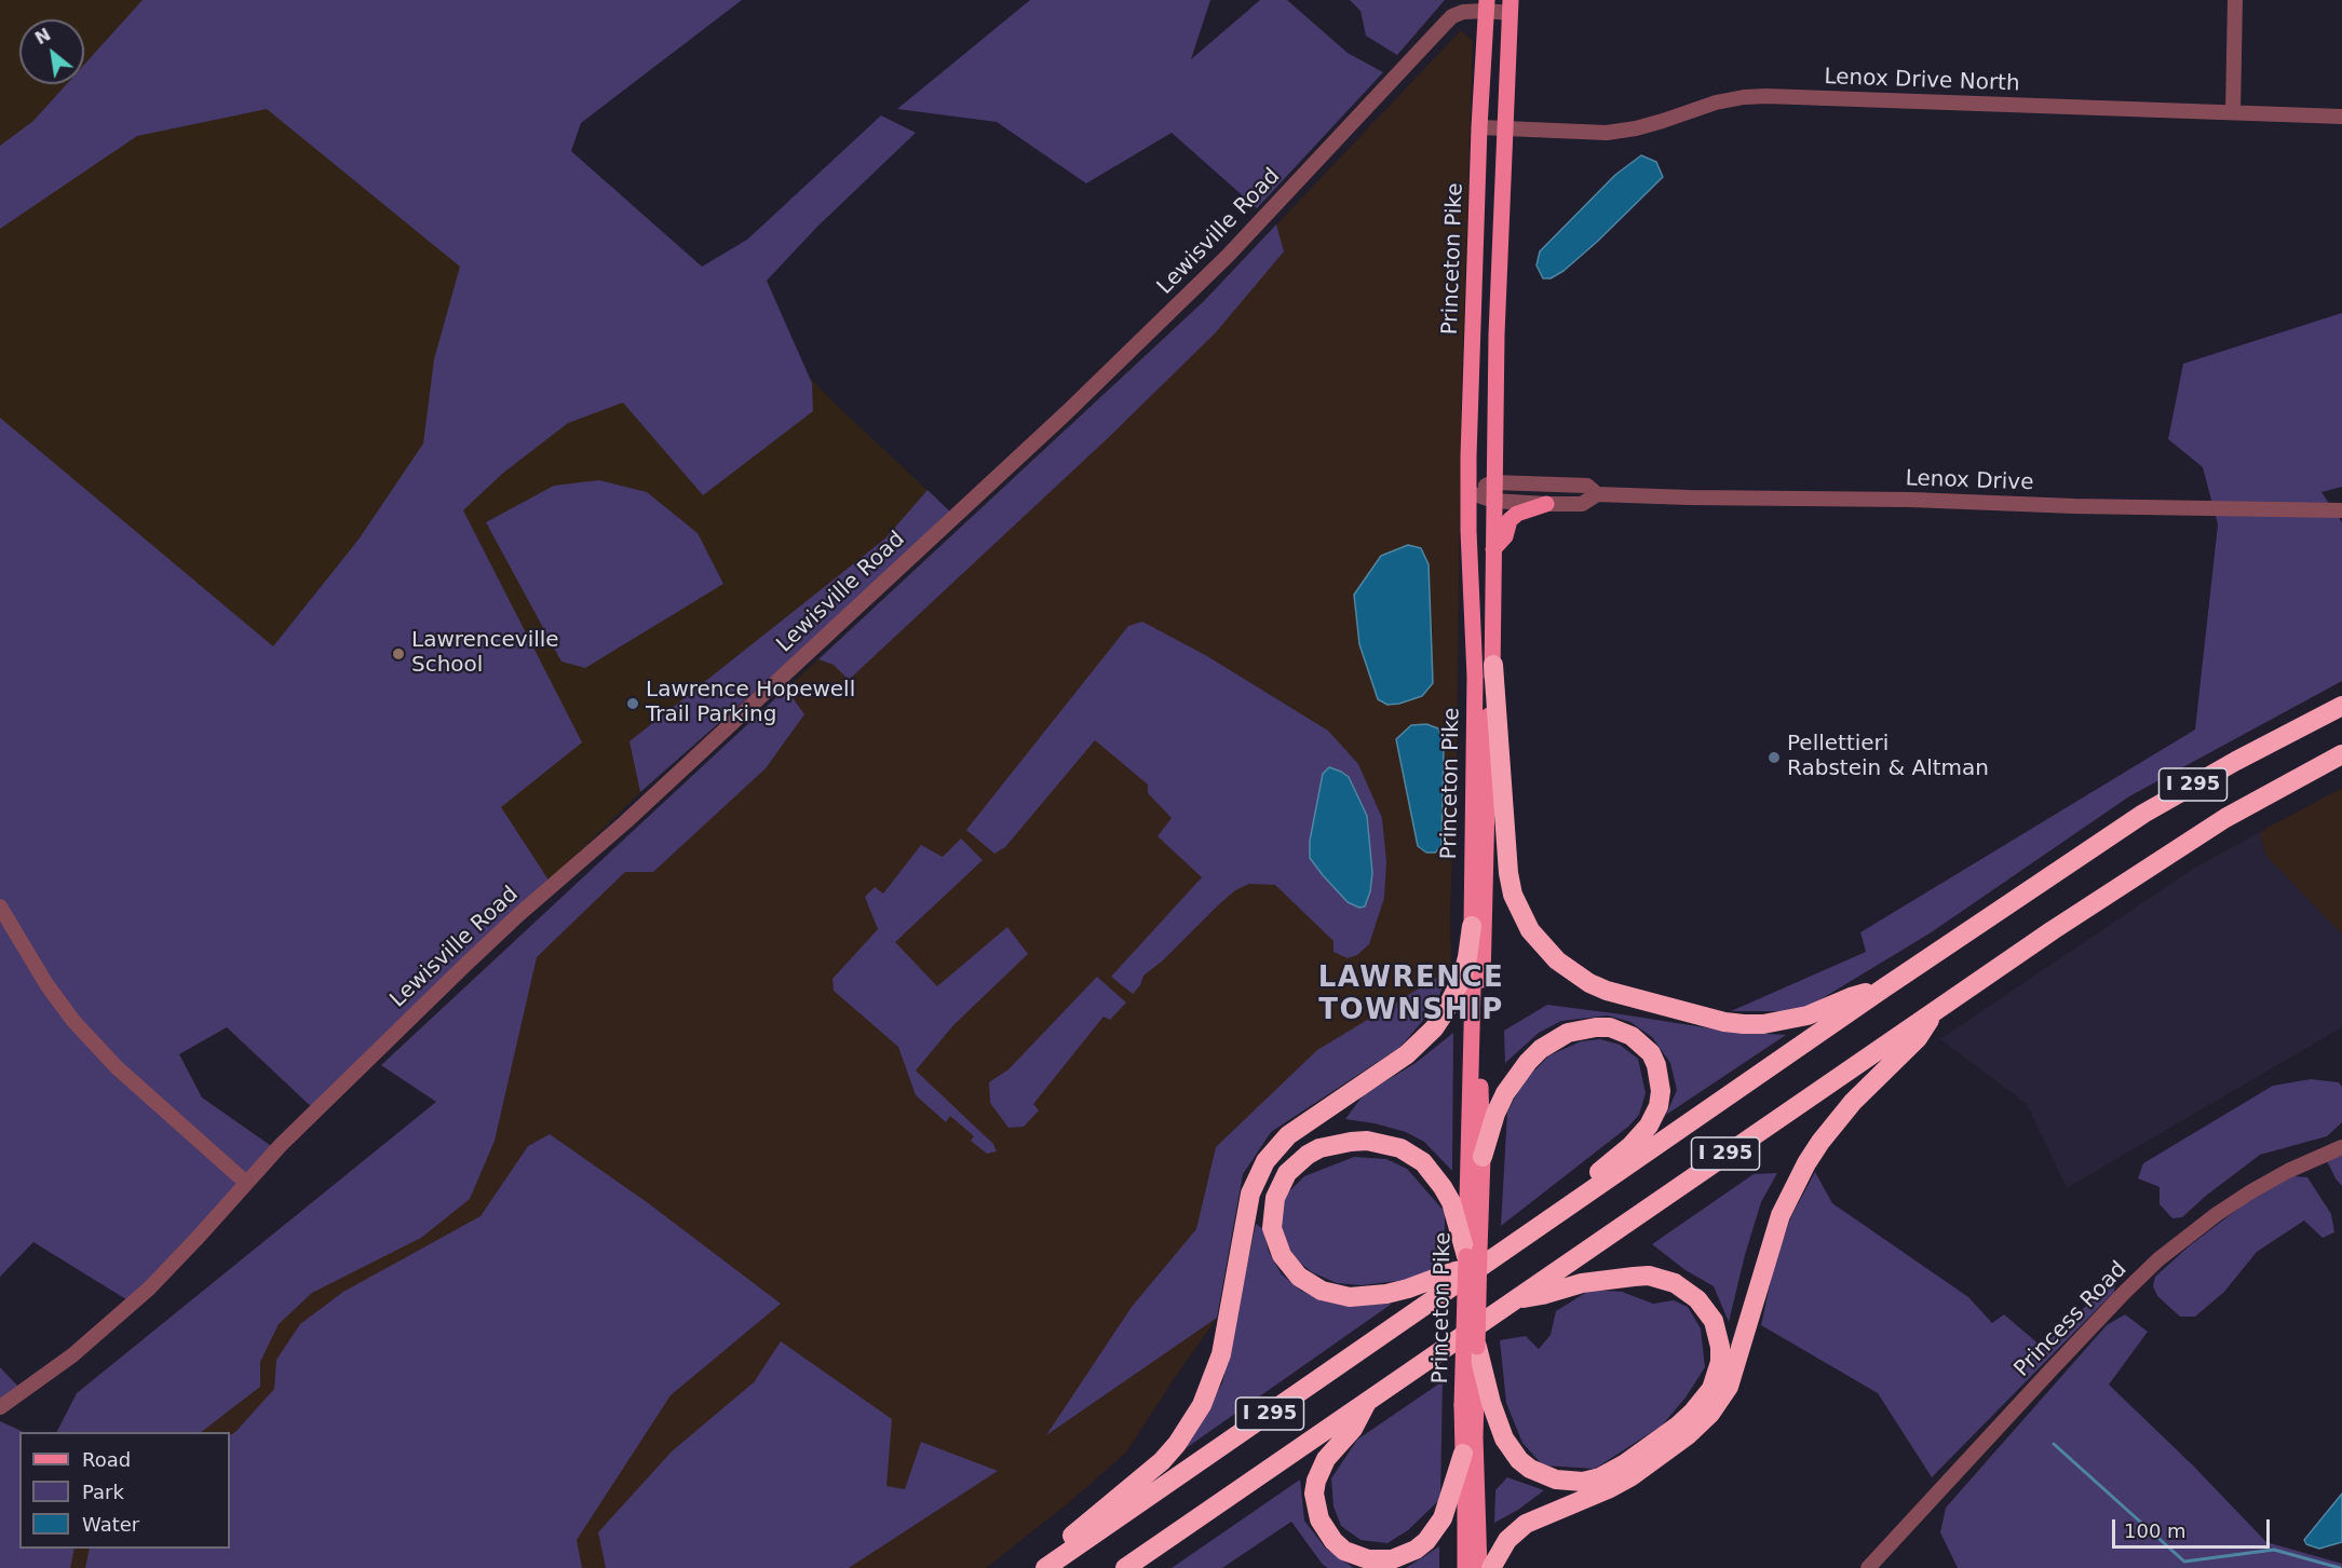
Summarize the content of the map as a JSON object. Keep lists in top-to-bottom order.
{
  "streets": {
    "highway": ["I 295"],
    "main road": ["Princeton Pike"],
    "street": [
      "Lenox Drive North",
      "Lewisville Road",
      "Lenox Drive",
      "Princess Road"
    ]
  },
  "crossings": [
    ["Lenox Drive North", "Princeton Pike"],
    ["Lewisville Road", "Princeton Pike"],
    ["Princeton Pike", "Lenox Drive"]
  ],
  "districts": ["LAWRENCE TOWNSHIP"],
  "places": ["Lawrenceville School", "Lawrence Hopewell Trail Parking", "Pellettieri Rabstein & Altman"],
  "legend": ["Road", "Park", "Water"],
  "scale_bar": "100 m",
  "north": "top left"
}
